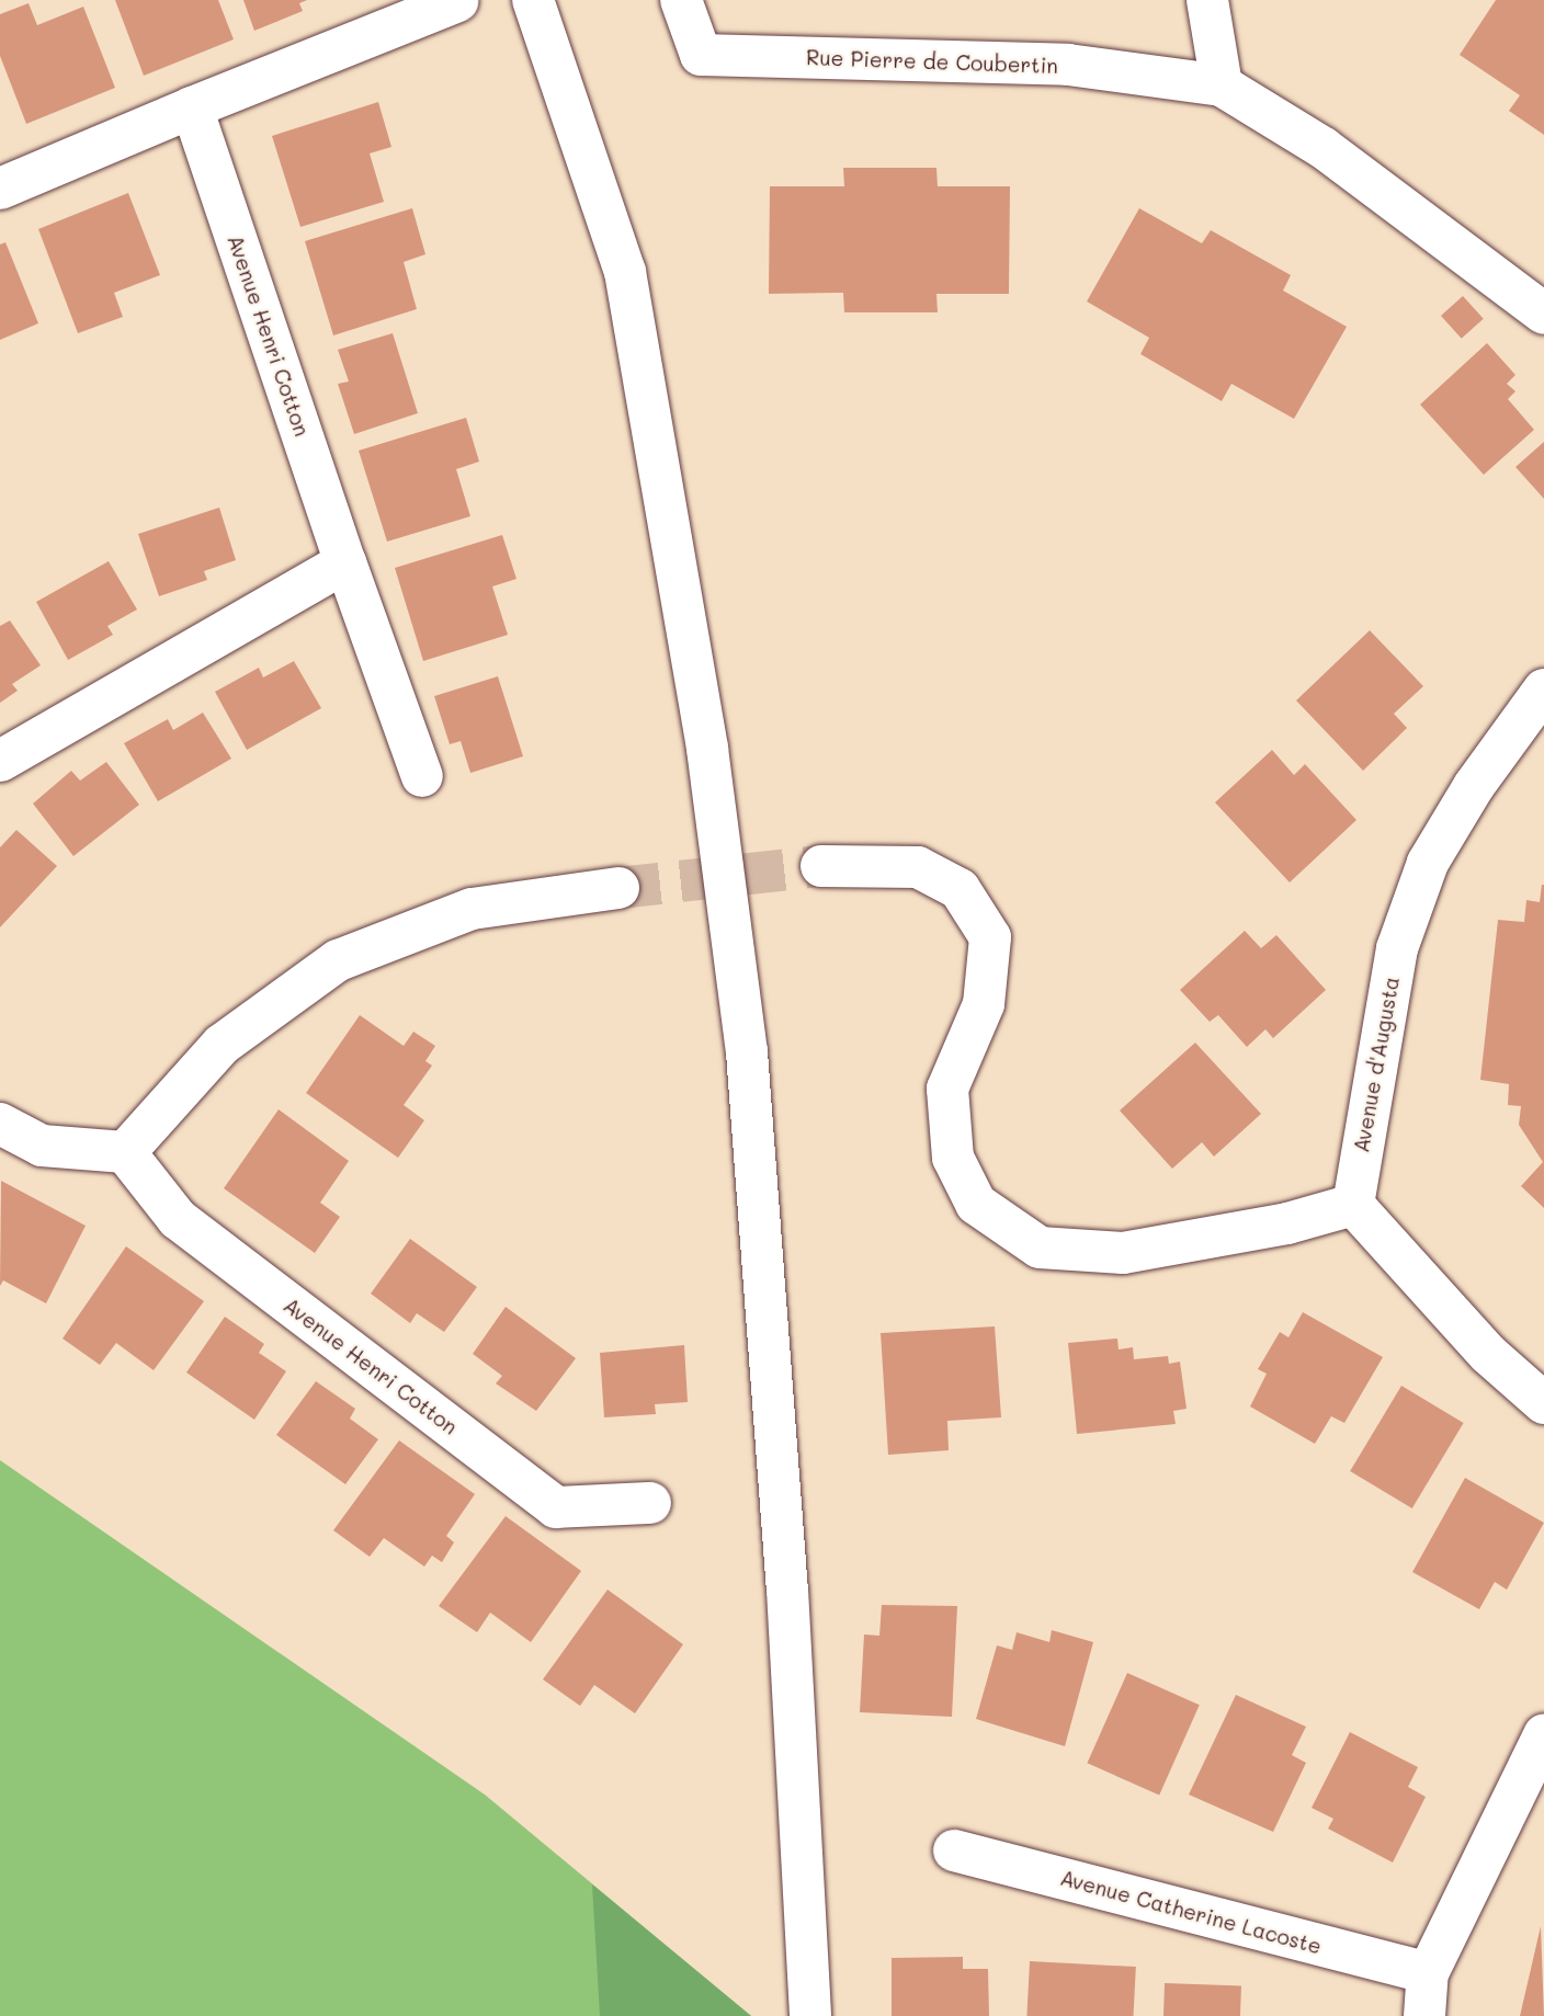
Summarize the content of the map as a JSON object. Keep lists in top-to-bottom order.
{
  "streets": {
    "street": [
      "Rue Pierre de Coubertin",
      "Avenue Henri Cotton",
      "Avenue d'Augusta",
      "Avenue Catherine Lacoste"
    ]
  }
}
